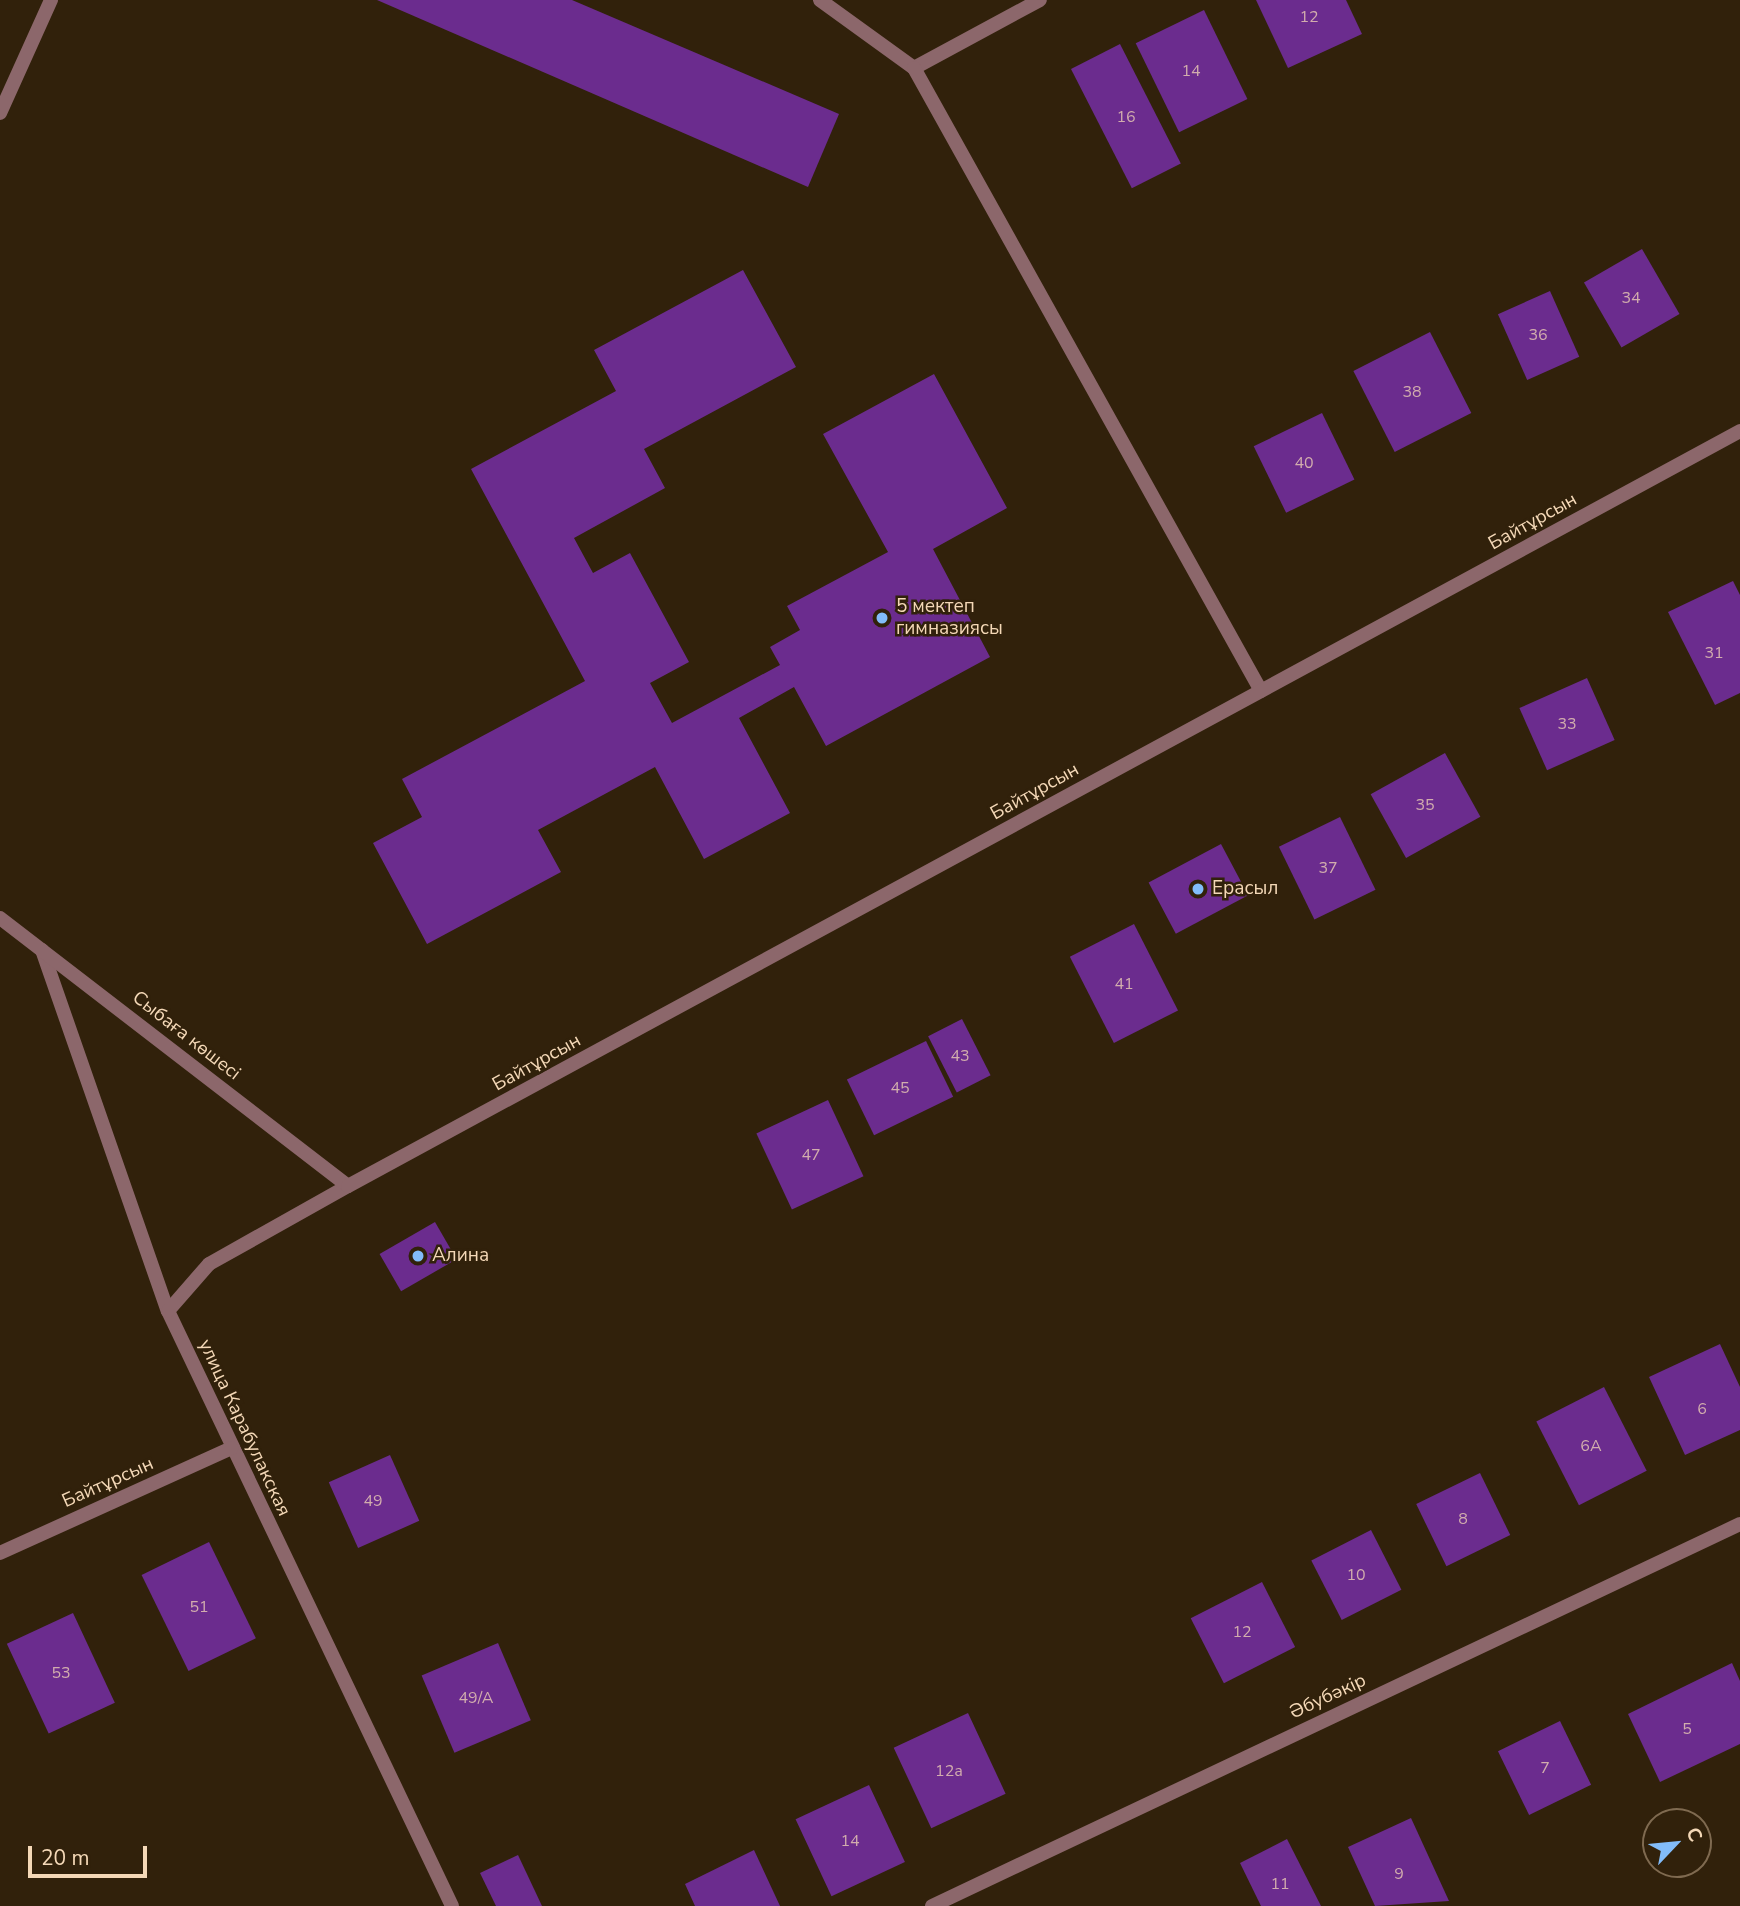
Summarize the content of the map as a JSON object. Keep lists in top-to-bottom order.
{
  "streets": {
    "street": [
      "Байтұрсын",
      "Сыбаға көшесі",
      "улица Карабулакская",
      "Әбубәкір"
    ]
  },
  "crossings": [
    ["Байтұрсын", "Сыбаға көшесі"],
    ["Байтұрсын", "улица Карабулакская"],
    ["Сыбаға көшесі", "улица Карабулакская"]
  ],
  "places": ["5 мектеп гимназиясы", "Ерасыл", "Алина"],
  "house_numbers": [
    "12",
    "14",
    "16",
    "34",
    "36",
    "38",
    "40",
    "31",
    "33",
    "35",
    "37",
    "41",
    "43",
    "45",
    "47",
    "6",
    "6А",
    "49",
    "8",
    "10",
    "51",
    "12",
    "53",
    "49/А",
    "5",
    "7",
    "12а",
    "14",
    "9",
    "11"
  ],
  "scale_bar": "20 m",
  "north": "top right"
}
